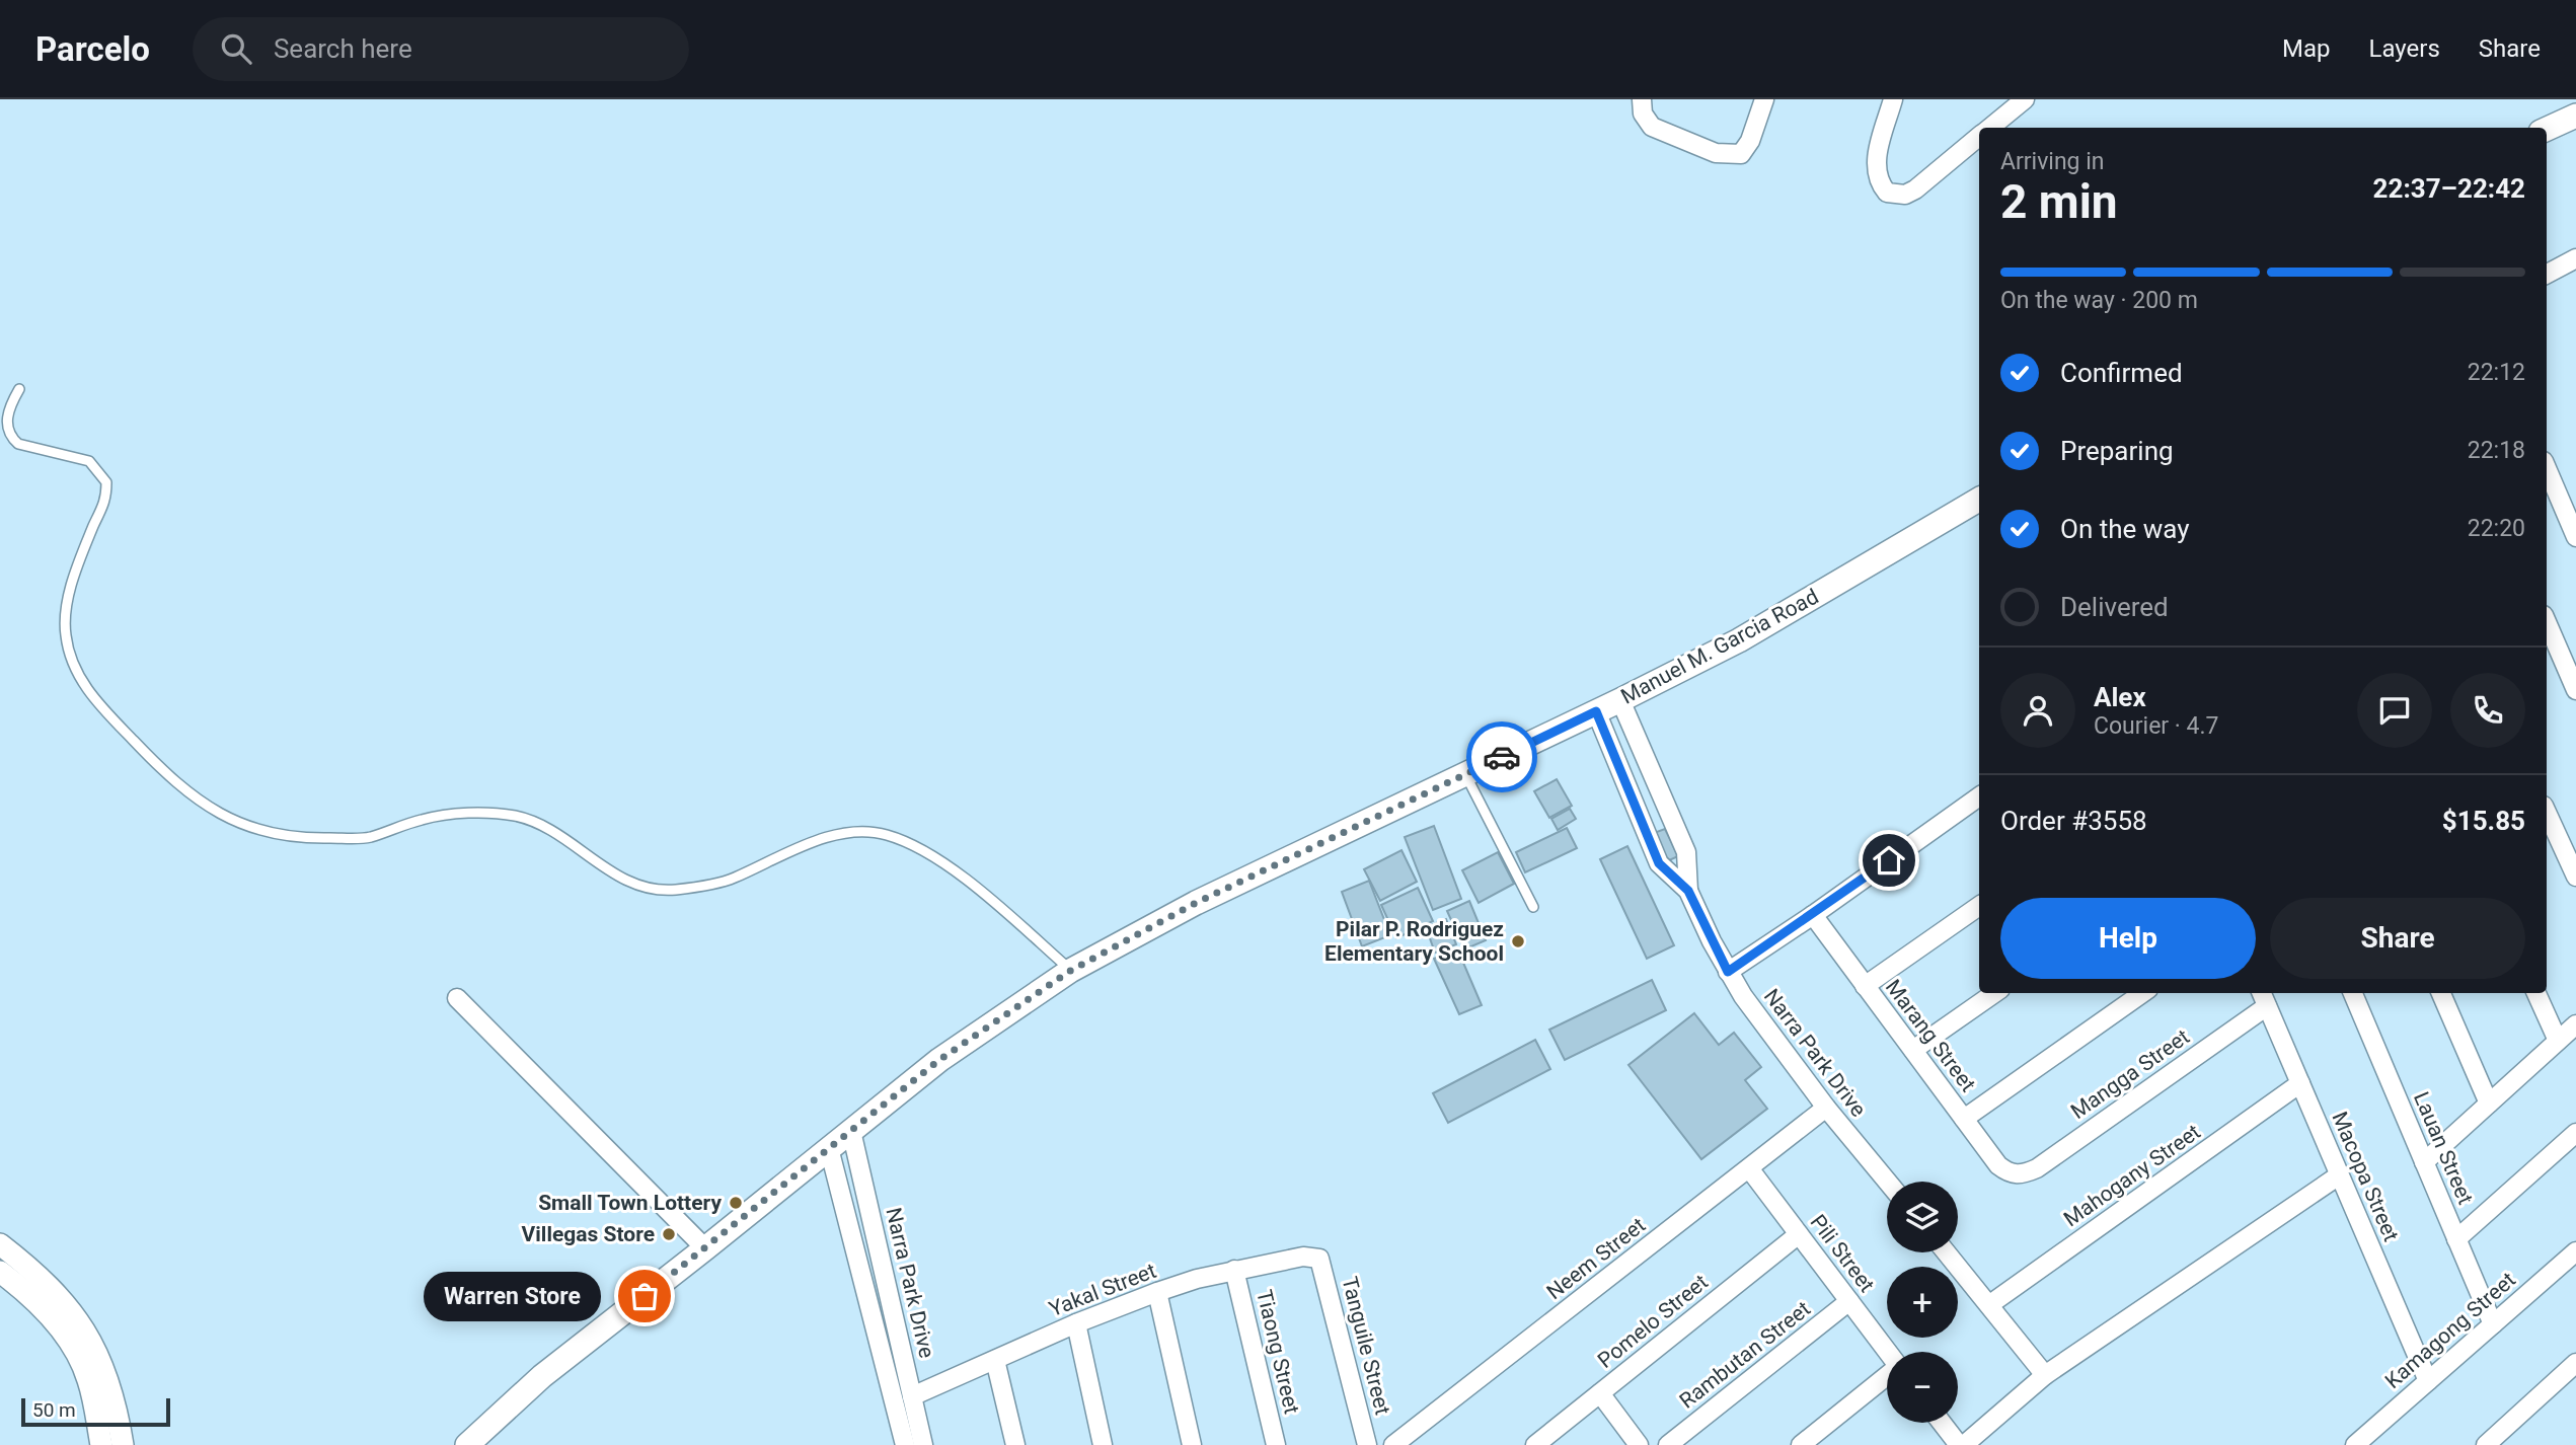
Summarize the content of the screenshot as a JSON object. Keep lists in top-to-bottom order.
{
  "streets": {
    "main road": ["Manuel M. Garcia Road"],
    "street": [
      "Marang Street",
      "Narra Park Drive",
      "Mangga Street",
      "Lauan Street",
      "Mahogany Street",
      "Macopa Street",
      "Pili Street",
      "Neem Street",
      "Yakal Street",
      "Pomelo Street",
      "Kamagong Street",
      "Tanguile Street",
      "Tiaong Street",
      "Rambutan Street"
    ]
  },
  "crossings": [
    ["Manuel M. Garcia Road", "Narra Park Drive"],
    ["Marang Street", "Mangga Street"],
    ["Narra Park Drive", "Neem Street"],
    ["Narra Park Drive", "Yakal Street"],
    ["Mangga Street", "Macopa Street"],
    ["Lauan Street", "Kamagong Street"],
    ["Mahogany Street", "Macopa Street"],
    ["Macopa Street", "Kamagong Street"],
    ["Pili Street", "Neem Street"],
    ["Pili Street", "Pomelo Street"],
    ["Pili Street", "Rambutan Street"],
    ["Yakal Street", "Tanguile Street"],
    ["Yakal Street", "Tiaong Street"]
  ],
  "places": [
    "Pilar P. Rodriguez Elementary School",
    "Small Town Lottery",
    "Villegas Store",
    "Warren Store"
  ],
  "scale_bar": "50 m",
  "page": {
    "header": "Parcelo",
    "search": "Search here",
    "nav": ["Map", "Layers", "Share"],
    "heading": ["2 min", "Arriving in", "22:37–22:42"],
    "panel": [
      "Alex",
      "Courier · 4.7",
      "Order #3558",
      "$15.85"
    ],
    "bar": "On the way · 200 m",
    "list": [
      ["Confirmed", "22:12"],
      ["Preparing", "22:18"],
      ["On the way", "22:20"],
      "Delivered"
    ],
    "buttons": ["Help", "Share"],
    "map_buttons": ["+", "−"],
    "bubble": "Warren Store",
    "scale": "50 m"
  }
}
